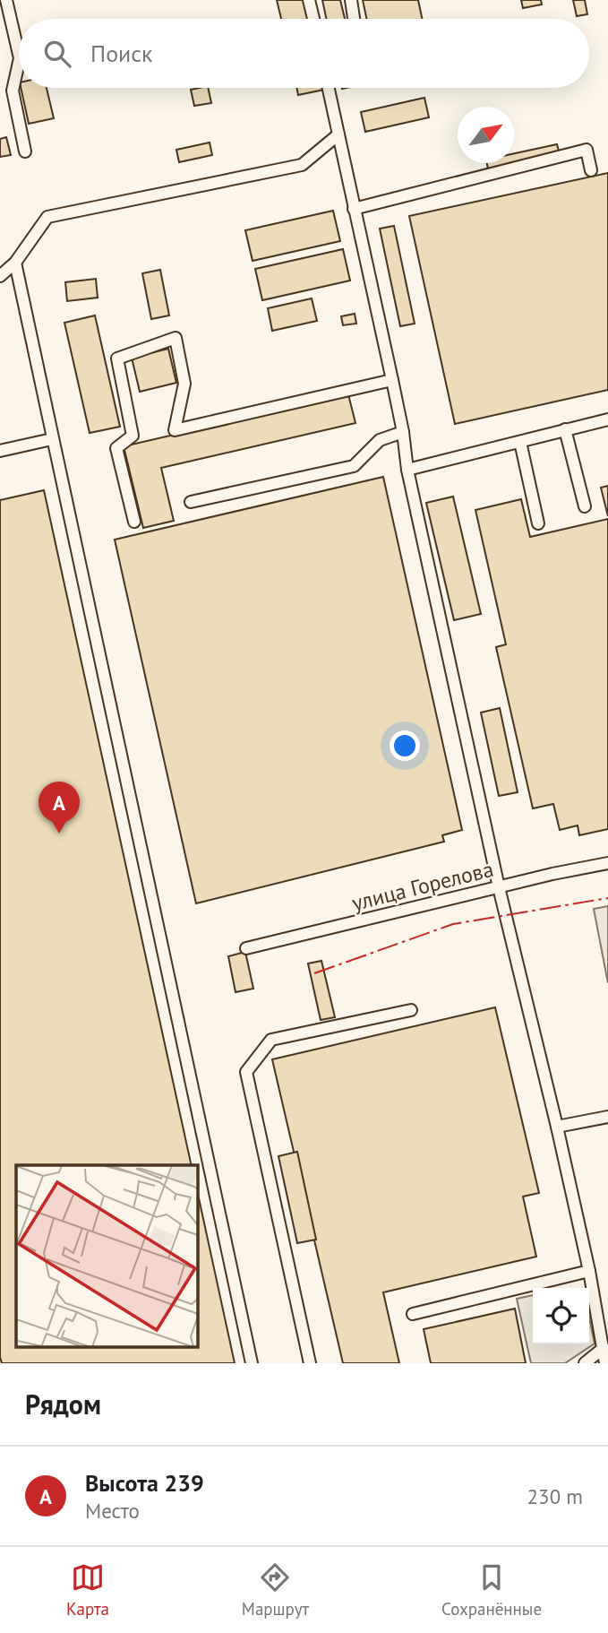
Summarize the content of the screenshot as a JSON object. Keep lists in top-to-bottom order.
{
  "streets": {
    "street": ["улица Горелова"]
  },
  "north": "top right",
  "page": {
    "search": "Поиск",
    "pins": "A",
    "heading": "Рядом",
    "list": [
      {
        "mark": "A",
        "name": "Высота 239",
        "note": "Место",
        "value": "230 m"
      }
    ],
    "nav": ["Карта", "Маршрут", "Сохранённые"]
  }
}
